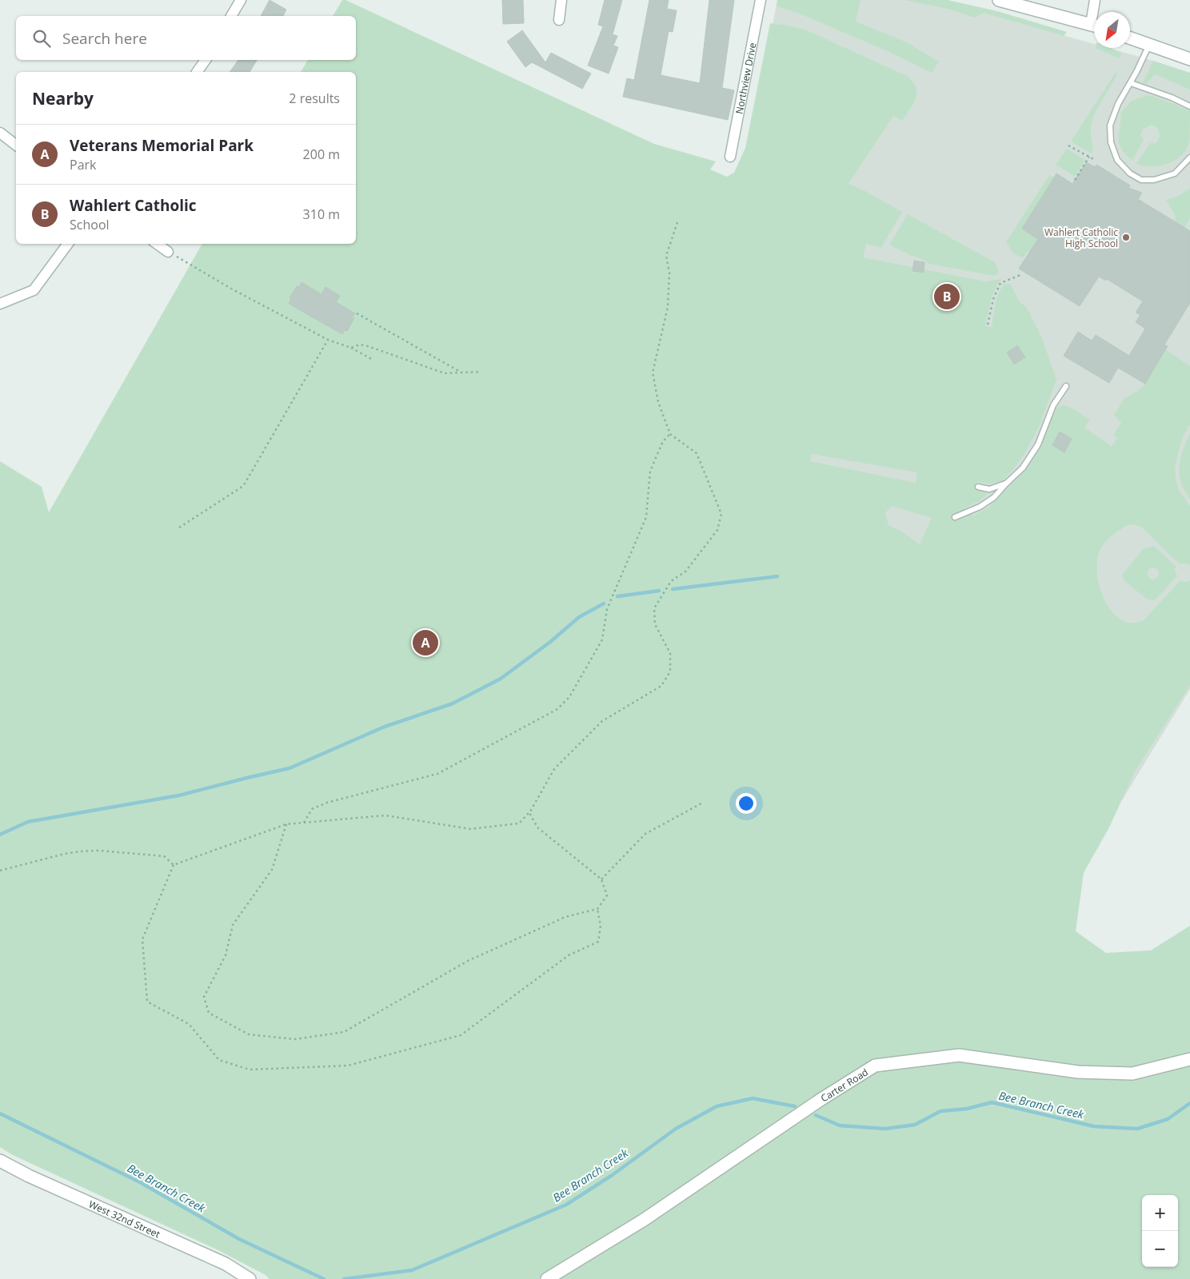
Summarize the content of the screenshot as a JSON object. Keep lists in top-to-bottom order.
{
  "streets": {
    "street": ["Northview Drive", "Carter Road", "West 32nd Street"]
  },
  "water": ["Bee Branch Creek"],
  "places": ["Wahlert Catholic High School"],
  "north": "bottom left",
  "page": {
    "search": "Search here",
    "heading": ["Nearby", "2 results"],
    "list": [
      {
        "mark": "A",
        "name": "Veterans Memorial Park",
        "note": "Park",
        "value": "200 m"
      },
      {
        "mark": "B",
        "name": "Wahlert Catholic",
        "note": "School",
        "value": "310 m"
      }
    ],
    "pins": ["B", "A"],
    "map_buttons": ["+", "−"]
  }
}
